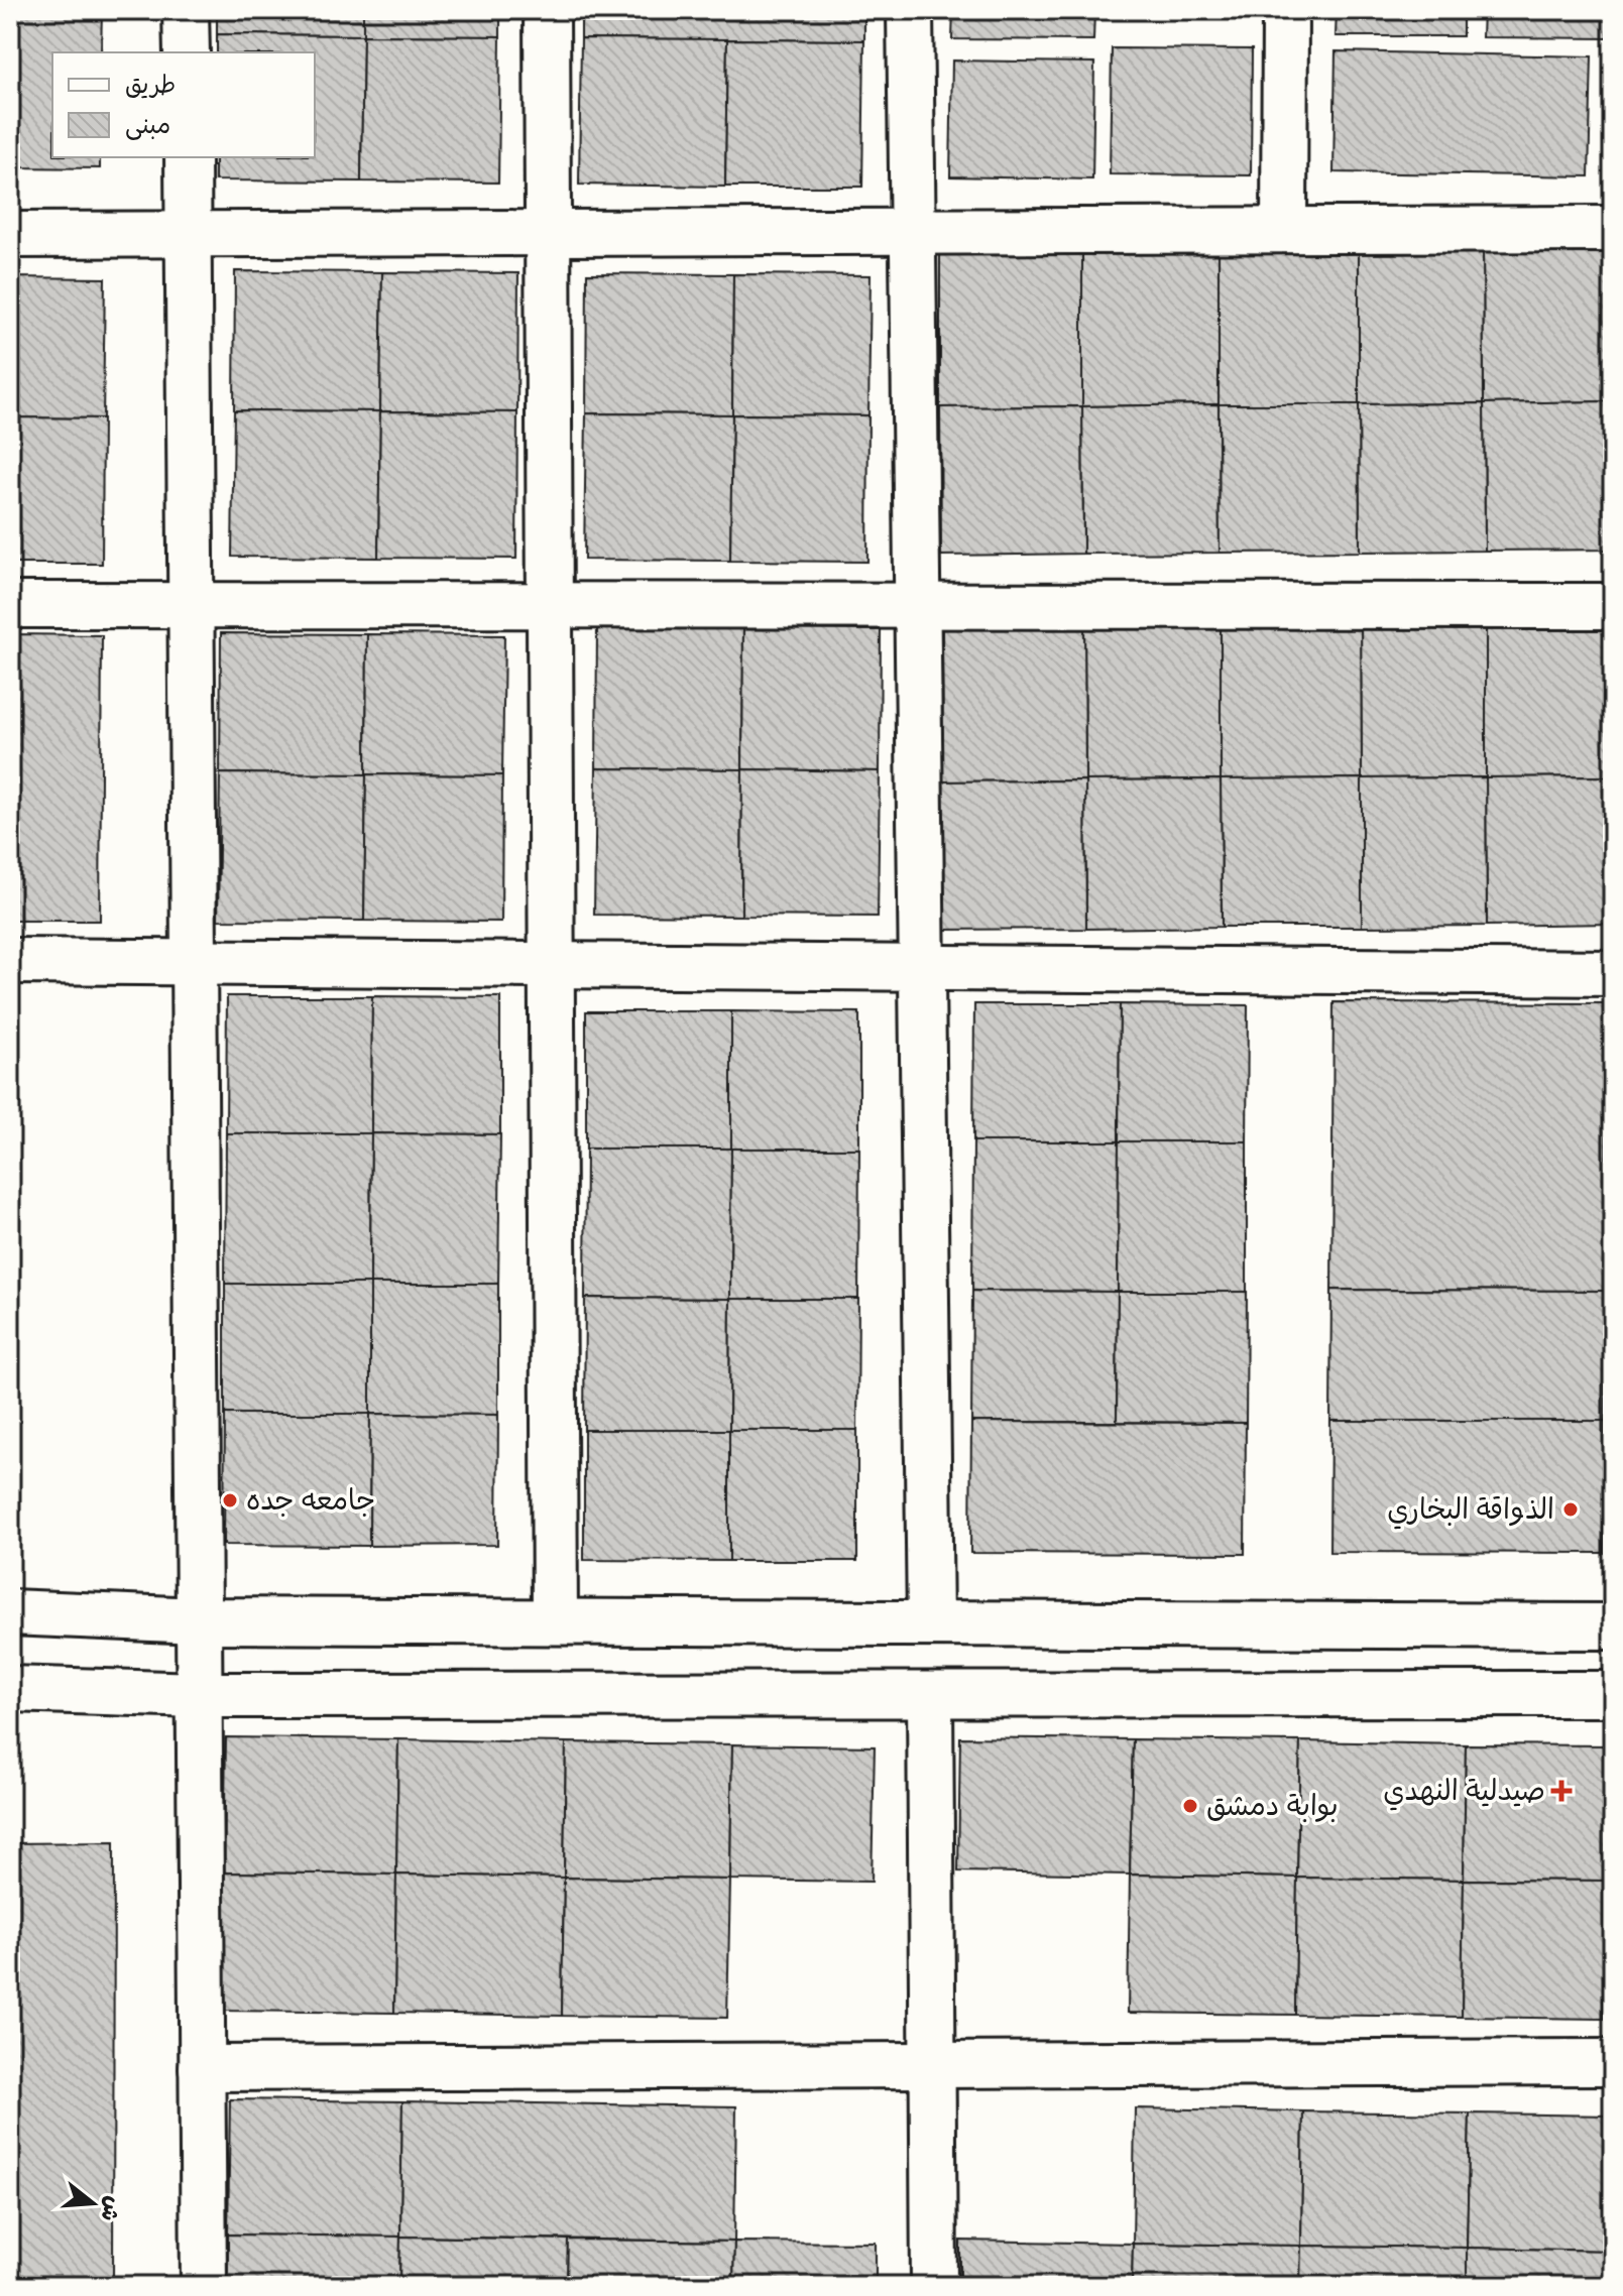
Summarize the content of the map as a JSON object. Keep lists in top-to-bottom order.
{
  "places": {
    "other": ["جامعه جده", "الذواقة البخاري", "بوابة دمشق"],
    "health": ["صيدلية النهدي"]
  },
  "legend": ["طريق", "مبنى"],
  "north": "right"
}
